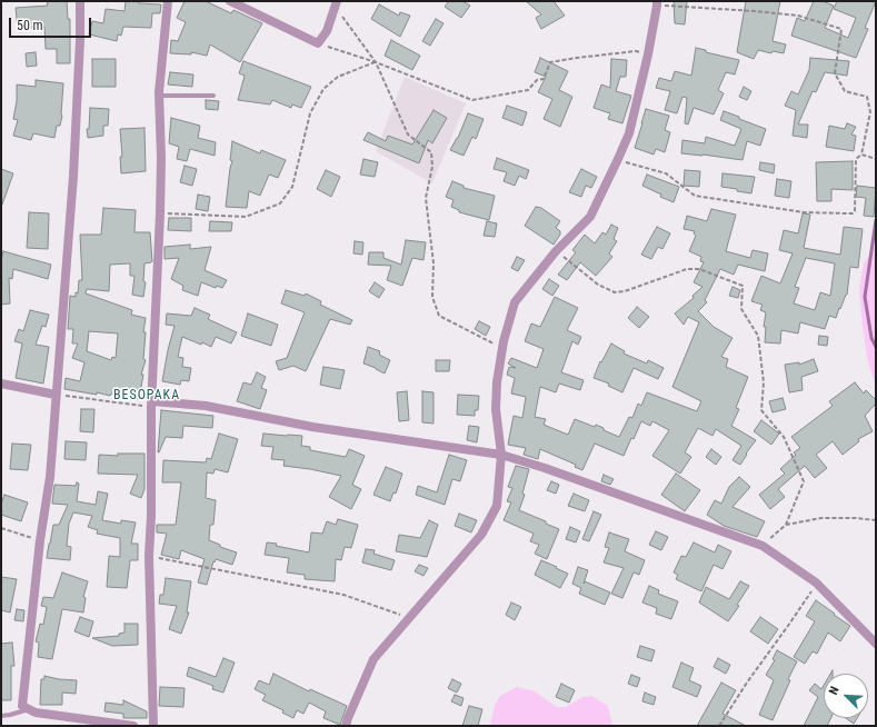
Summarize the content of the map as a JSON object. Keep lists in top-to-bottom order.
{
  "districts": ["BESOPAKA"],
  "scale_bar": "50 m",
  "north": "top left"
}
